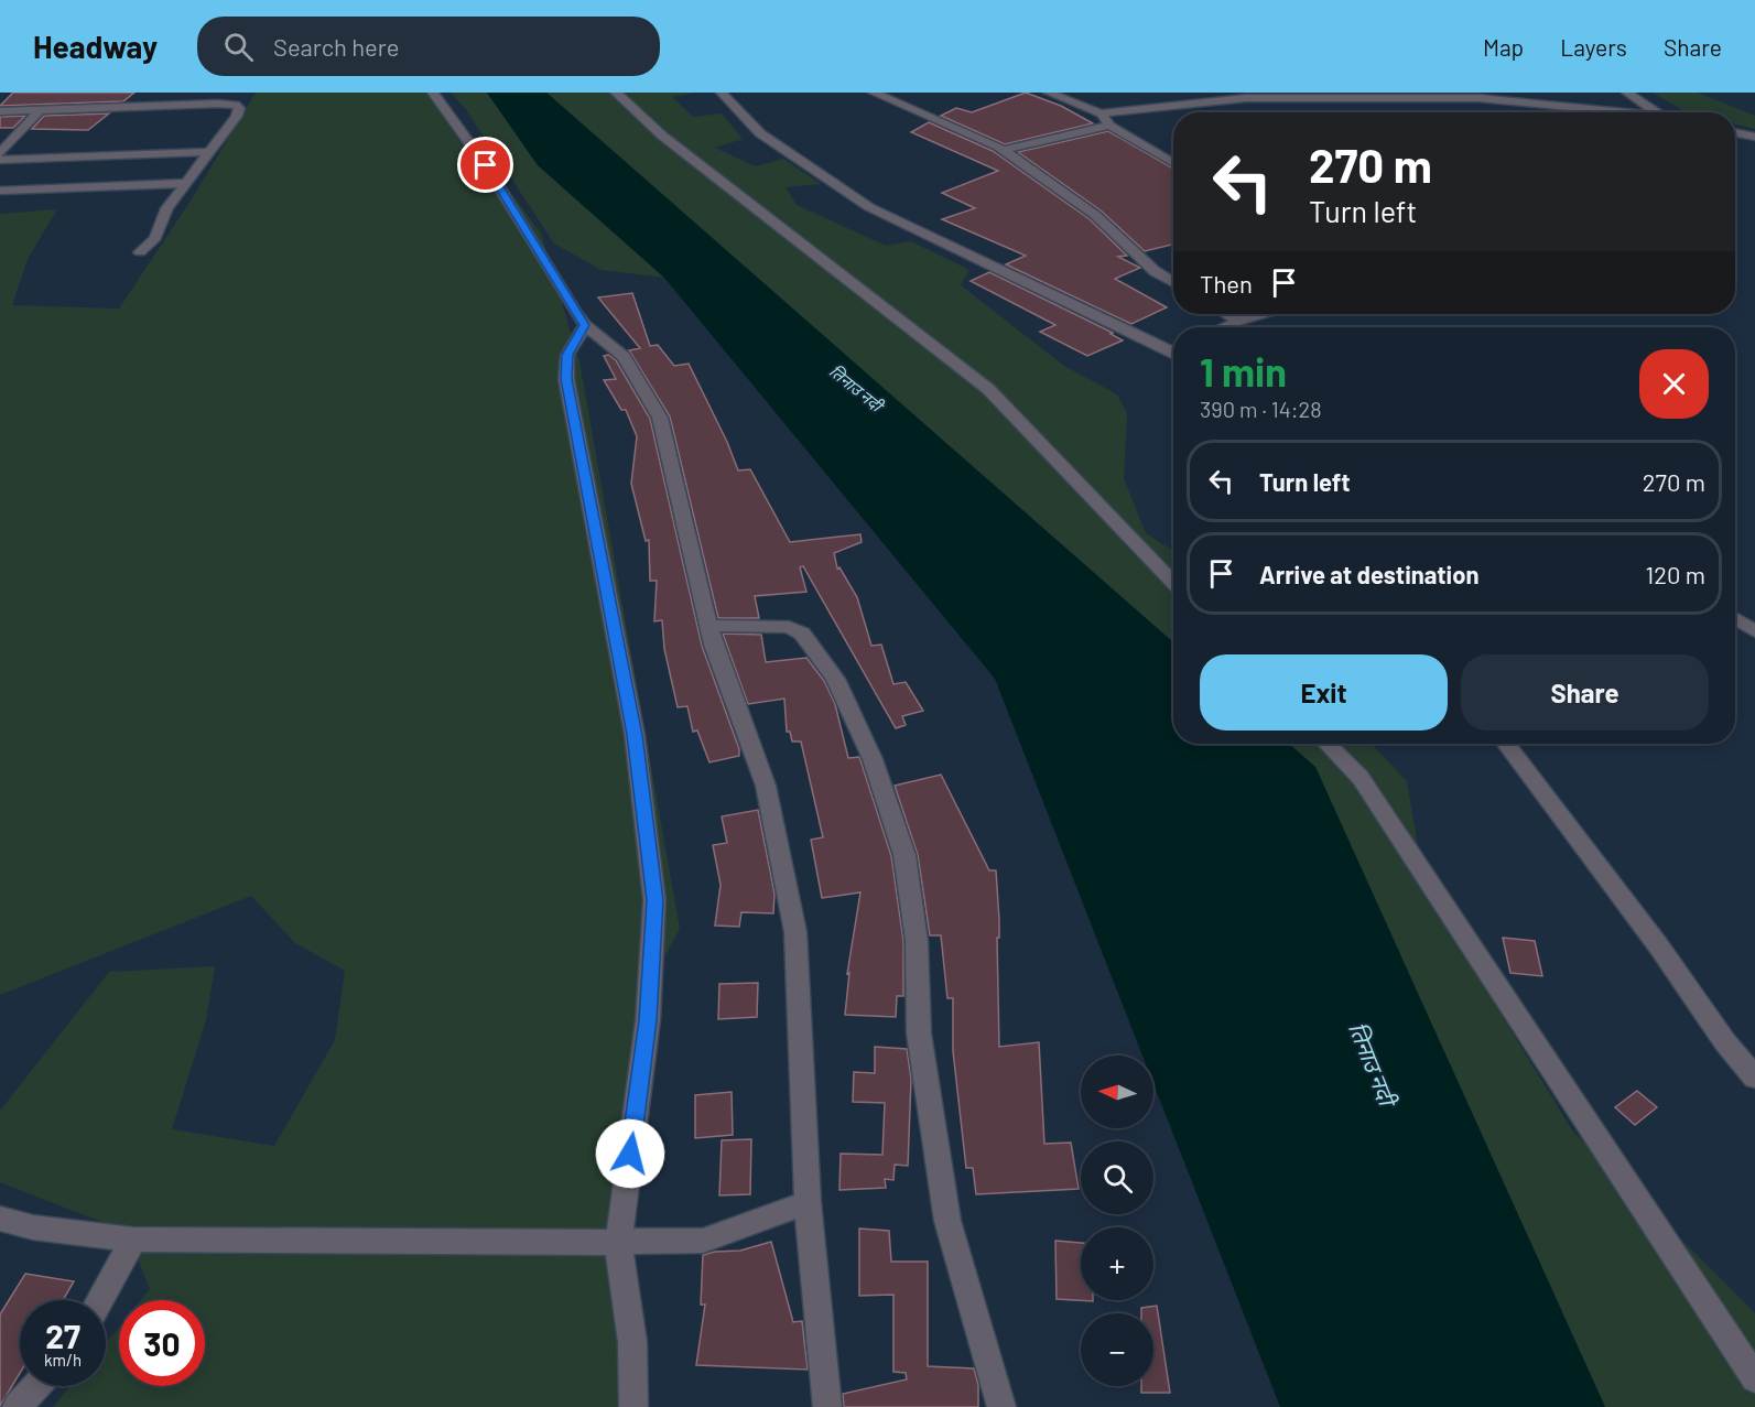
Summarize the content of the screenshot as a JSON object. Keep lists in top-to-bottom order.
{
  "water": ["तिनाउ नदी"],
  "north": "left",
  "page": {
    "header": "Headway",
    "search": "Search here",
    "nav": ["Map", "Layers", "Share"],
    "turn": ["270 m", "Turn left"],
    "then": "Then",
    "heading": ["1 min", "390 m · 14:28"],
    "list": [
      {
        "name": "Turn left",
        "value": "270 m"
      },
      {
        "name": "Arrive at destination",
        "value": "120 m"
      }
    ],
    "buttons": ["Exit", "Share"],
    "map_buttons": ["+", "−"],
    "speed": "27 km/h",
    "limit": "30"
  }
}
